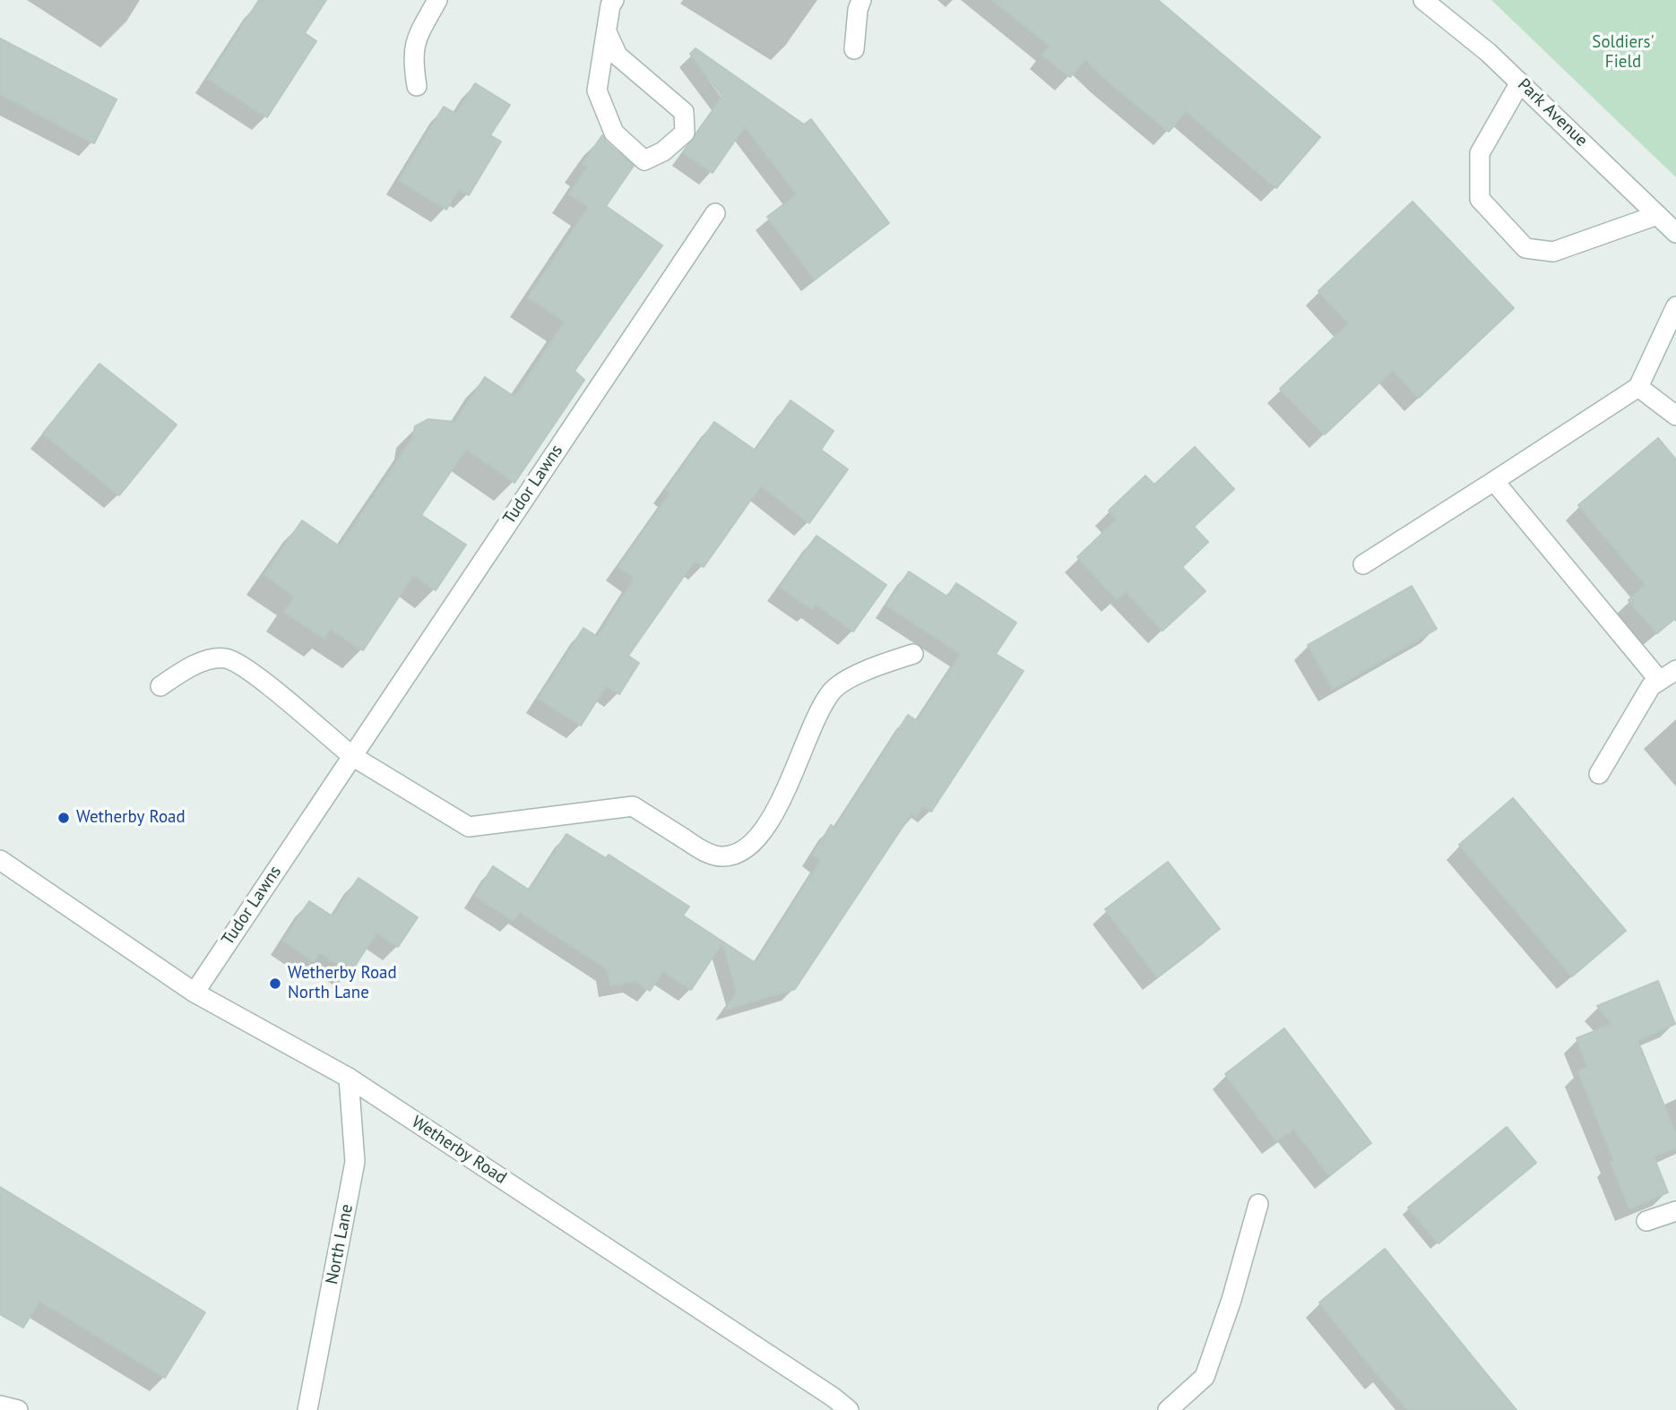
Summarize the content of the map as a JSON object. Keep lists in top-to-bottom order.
{
  "streets": {
    "street": [
      "Park Avenue",
      "Tudor Lawns",
      "Wetherby Road",
      "North Lane"
    ]
  },
  "crossings": [
    ["Tudor Lawns", "Wetherby Road"],
    ["Wetherby Road", "North Lane"]
  ],
  "parks": ["Soldiers' Field"],
  "places": ["Wetherby Road", "Wetherby Road North Lane"]
}
